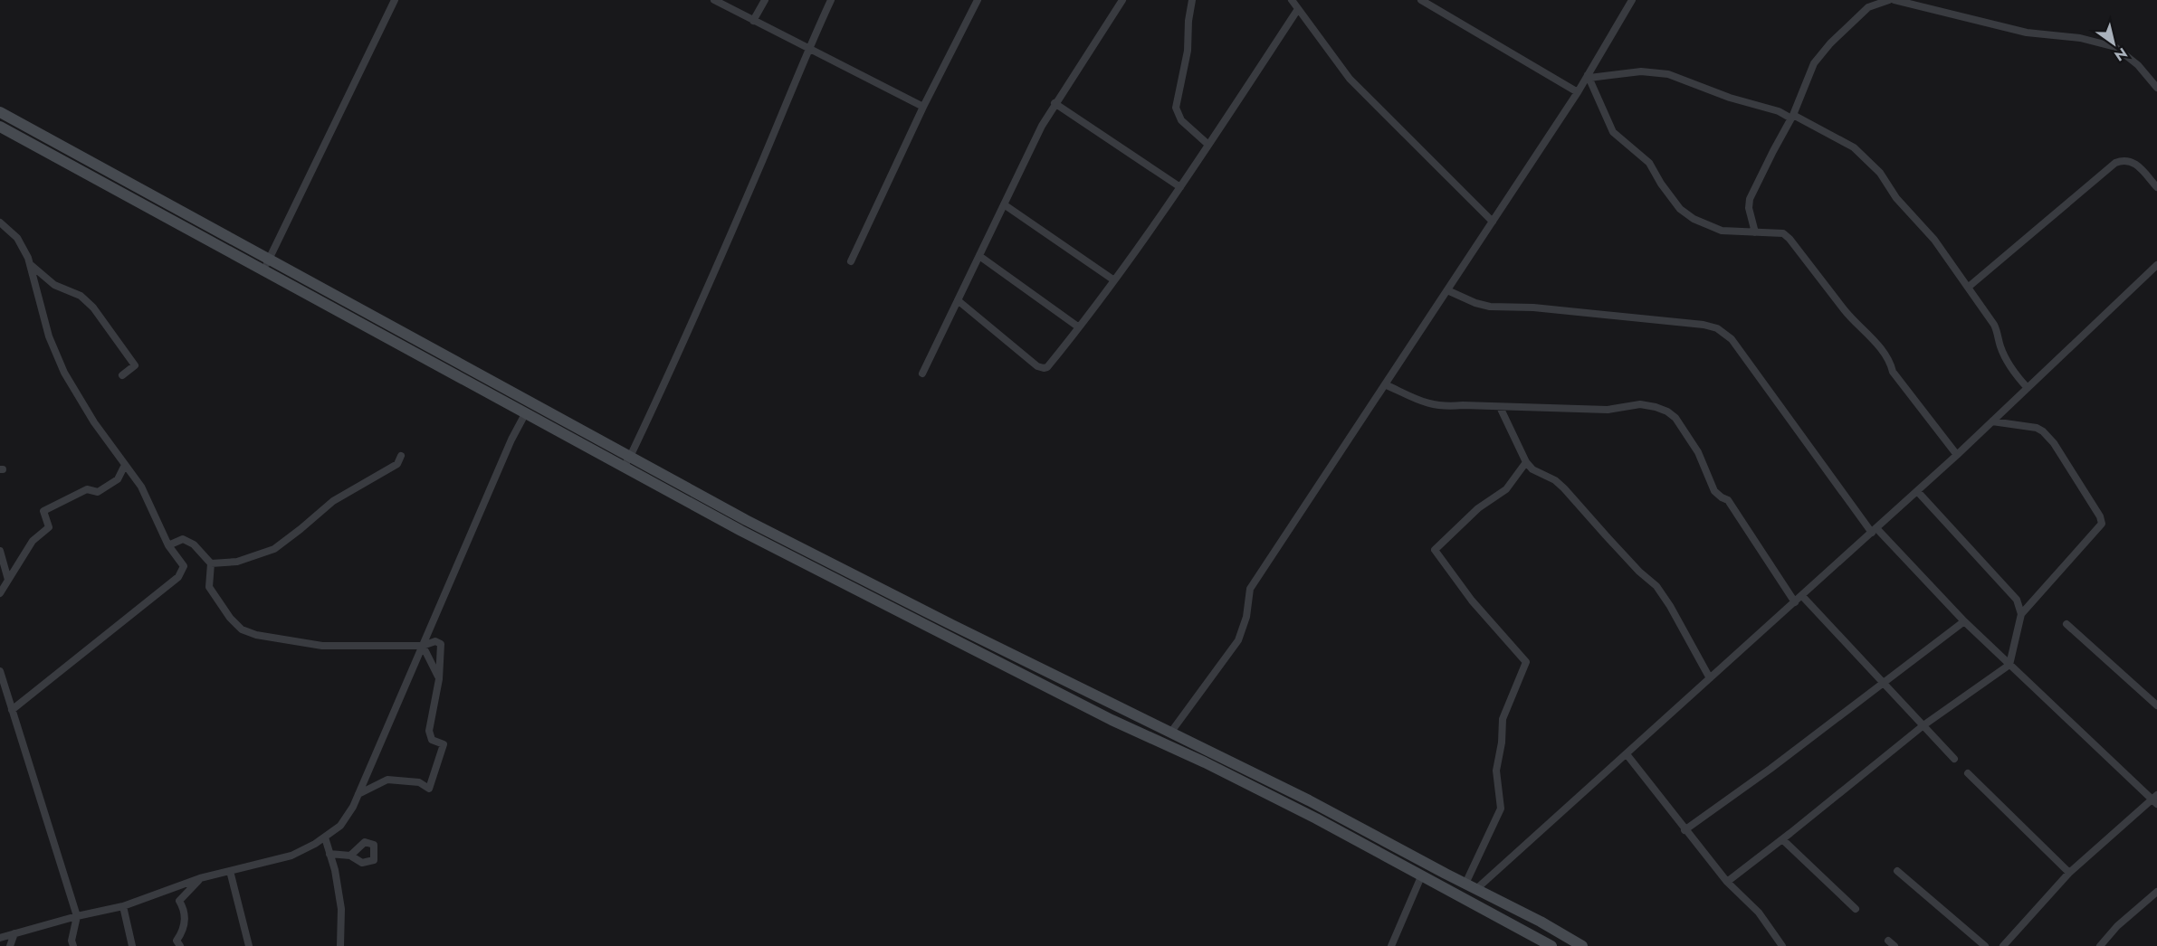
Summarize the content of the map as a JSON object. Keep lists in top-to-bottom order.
{
  "north": "bottom right"
}
